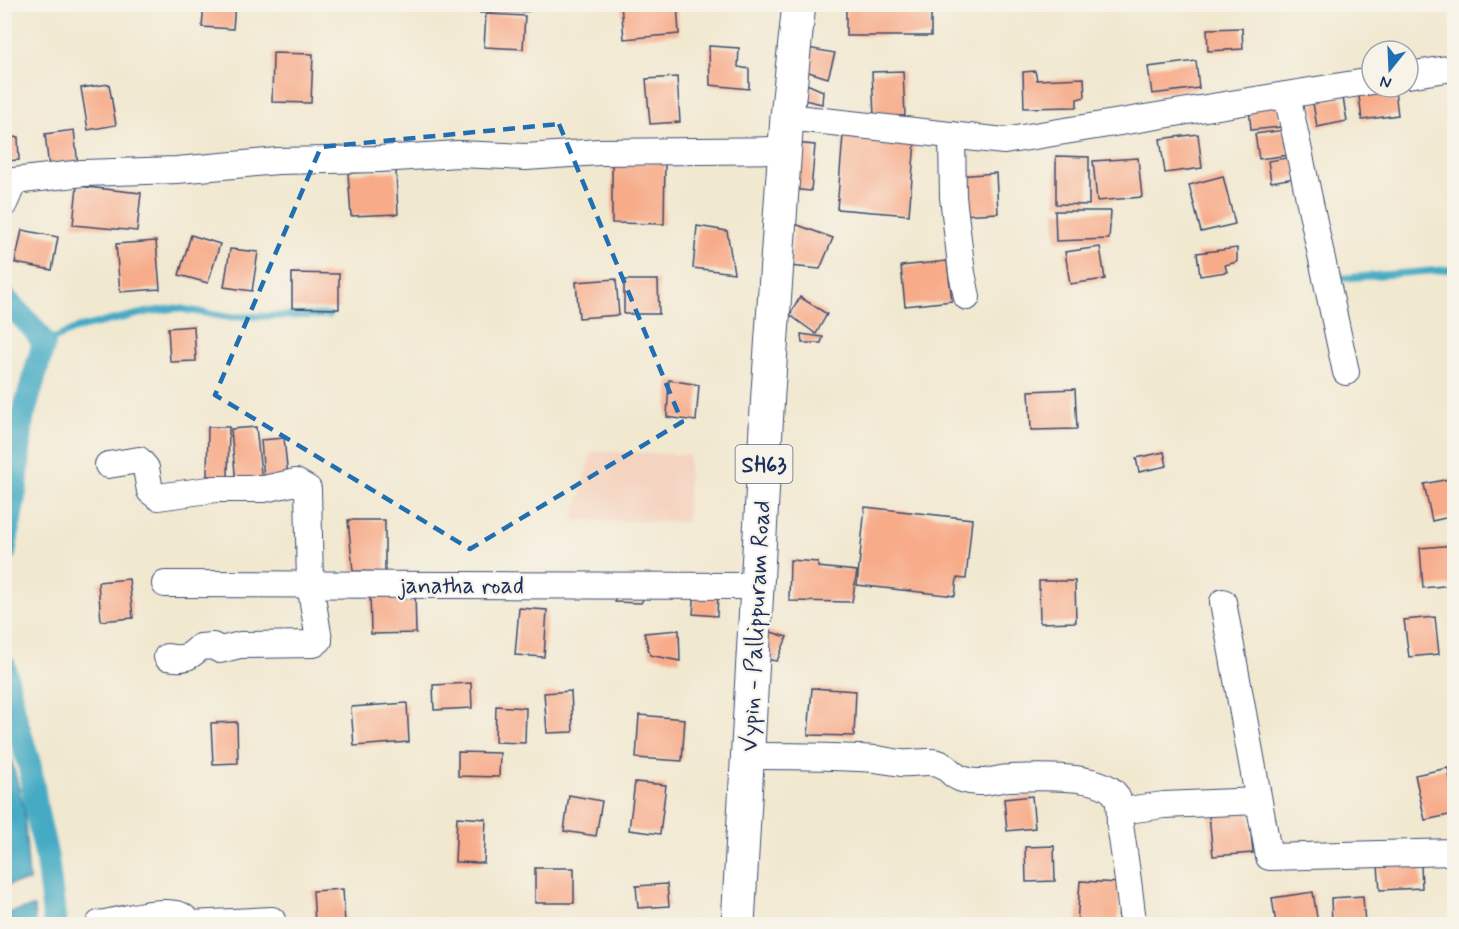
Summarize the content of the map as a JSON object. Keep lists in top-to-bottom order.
{
  "streets": {
    "main road": ["SH63", "Vypin - Pallippuram Road"],
    "street": ["janatha road"]
  },
  "crossings": [
    ["janatha road", "Vypin - Pallippuram Road"]
  ],
  "north": "bottom"
}
